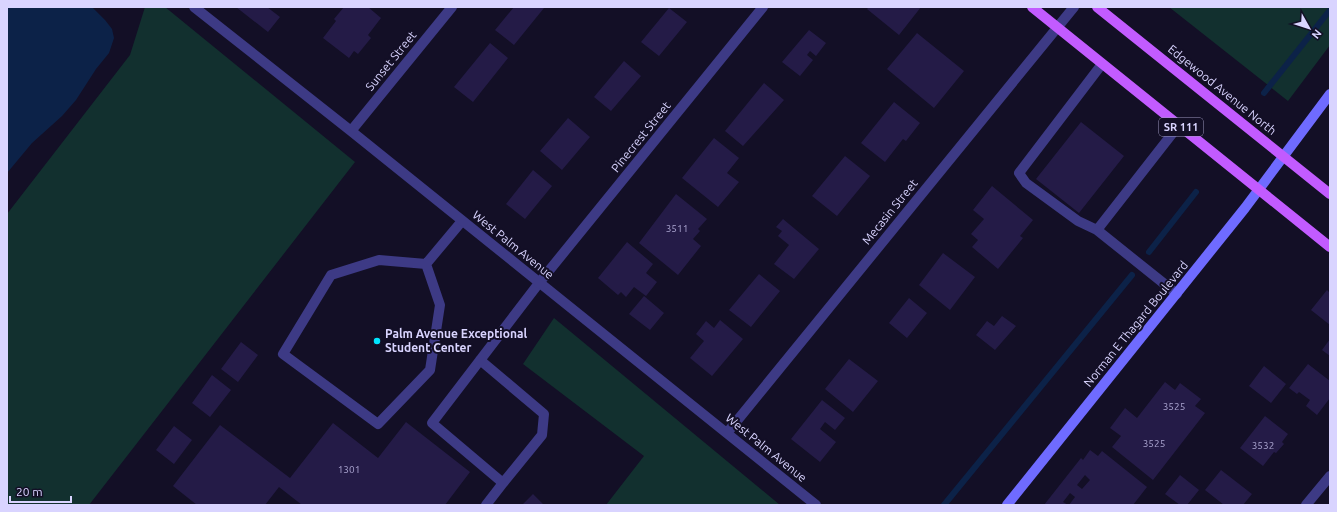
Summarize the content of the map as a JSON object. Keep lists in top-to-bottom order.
{
  "streets": {
    "main road": ["Edgewood Avenue North", "SR 111"],
    "street": [
      "Sunset Street",
      "Pinecrest Street",
      "Mecasin Street",
      "West Palm Avenue",
      "Norman E Thagard Boulevard"
    ]
  },
  "crossings": [
    ["Sunset Street", "West Palm Avenue"],
    ["Edgewood Avenue North", "Norman E Thagard Boulevard"],
    ["SR 111", "Mecasin Street"],
    ["SR 111", "Norman E Thagard Boulevard"],
    ["Pinecrest Street", "West Palm Avenue"],
    ["Mecasin Street", "West Palm Avenue"]
  ],
  "places": ["Palm Avenue Exceptional Student Center"],
  "house_numbers": [
    "3511",
    "3525",
    "3525",
    "3532",
    "1301"
  ],
  "scale_bar": "20 m",
  "north": "bottom right"
}
